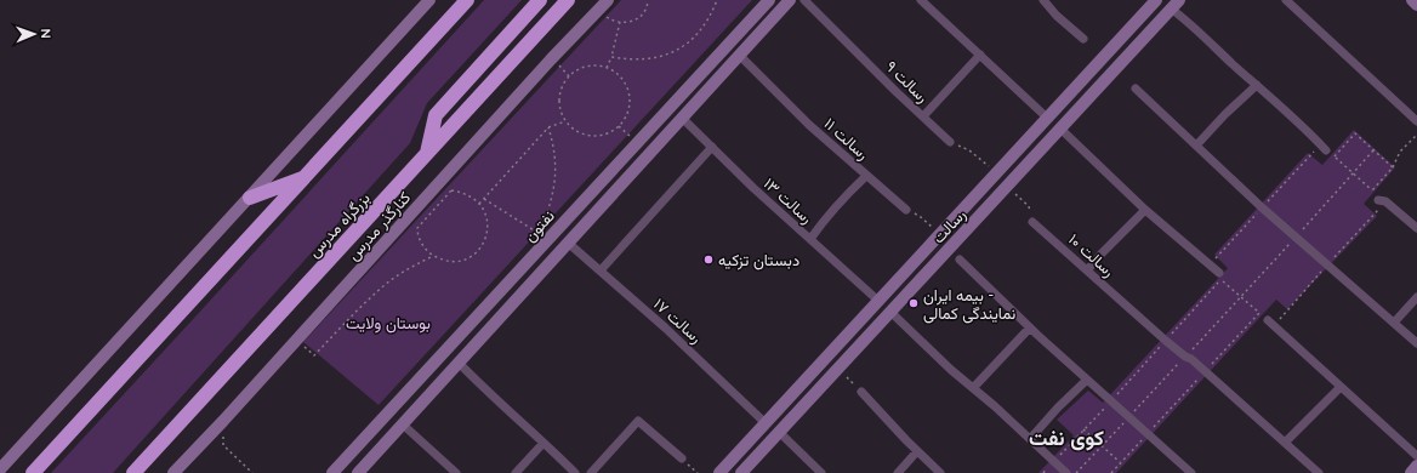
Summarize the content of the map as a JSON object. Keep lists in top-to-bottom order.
{
  "streets": {
    "highway": ["بزرگراه مدرس"],
    "street": [
      "رسالت ۹",
      "رسالت ۱۱",
      "رسالت ۱۳",
      "کنارگذر مدرس",
      "نفتون",
      "رسالت",
      "رسالت ۱۰",
      "رسالت ۱۷"
    ]
  },
  "crossings": [
    ["رسالت ۱۱", "نفتون"],
    ["رسالت ۱۳", "نفتون"],
    ["رسالت ۱۳", "رسالت"],
    ["نفتون", "رسالت ۱۷"],
    ["رسالت", "رسالت ۱۷"]
  ],
  "districts": ["کوی نفت"],
  "parks": ["بوستان ولایت"],
  "places": ["دبستان تزکیه", "بیمه ایران - نمایندگى کمالى"],
  "north": "right"
}
